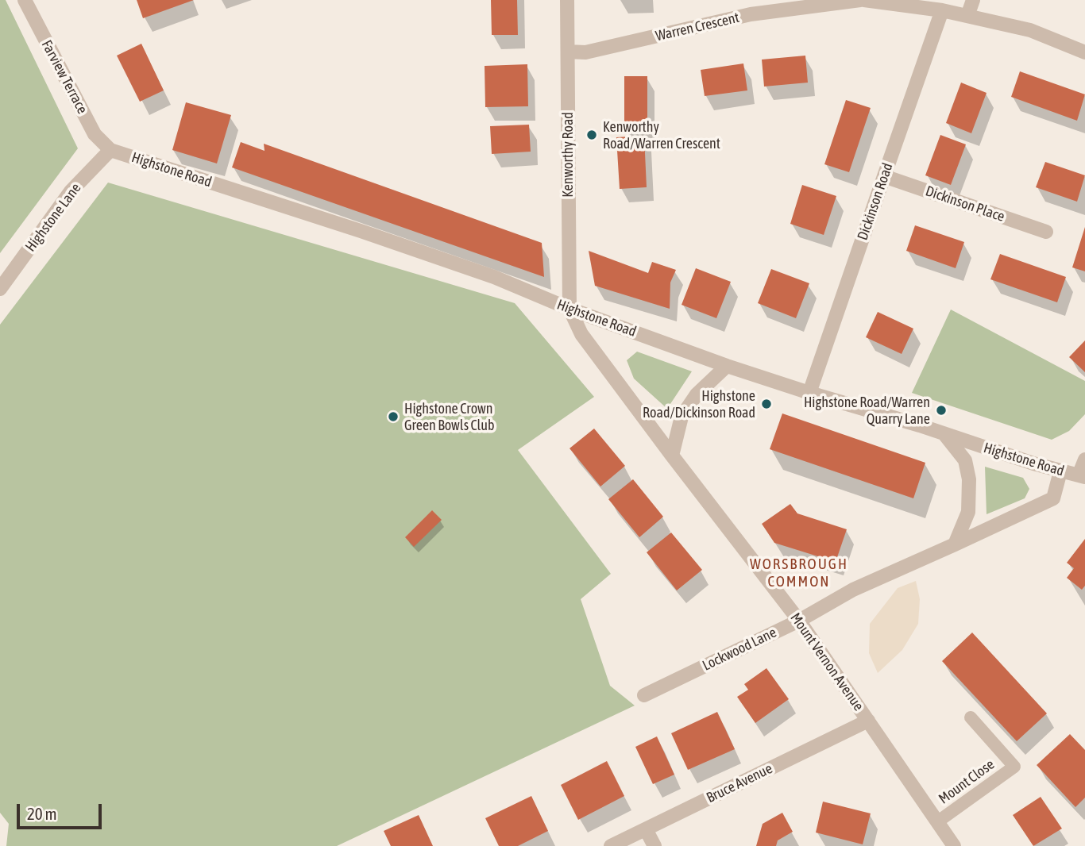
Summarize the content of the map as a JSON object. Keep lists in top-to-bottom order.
{
  "streets": {
    "street": [
      "Warren Crescent",
      "Farview Terrace",
      "Kenworthy Road",
      "Highstone Road",
      "Dickinson Road",
      "Dickinson Place",
      "Highstone Lane",
      "Lockwood Lane",
      "Mount Vernon Avenue",
      "Bruce Avenue"
    ],
    "lane": ["Mount Close"]
  },
  "crossings": [
    ["Warren Crescent", "Kenworthy Road"],
    ["Warren Crescent", "Dickinson Road"],
    ["Farview Terrace", "Highstone Road"],
    ["Farview Terrace", "Highstone Lane"],
    ["Kenworthy Road", "Highstone Road"],
    ["Kenworthy Road", "Mount Vernon Avenue"],
    ["Highstone Road", "Dickinson Road"],
    ["Highstone Road", "Highstone Lane"],
    ["Highstone Road", "Lockwood Lane"],
    ["Highstone Road", "Mount Vernon Avenue"],
    ["Dickinson Road", "Dickinson Place"],
    ["Lockwood Lane", "Mount Vernon Avenue"],
    ["Mount Vernon Avenue", "Mount Close"],
    ["Mount Vernon Avenue", "Bruce Avenue"]
  ],
  "districts": ["WORSBROUGH COMMON"],
  "places": [
    "Kenworthy Road/Warren Crescent",
    "Highstone Road/Dickinson Road",
    "Highstone Road/Warren Quarry Lane",
    "Highstone Crown Green Bowls Club"
  ],
  "scale_bar": "20 m"
}
